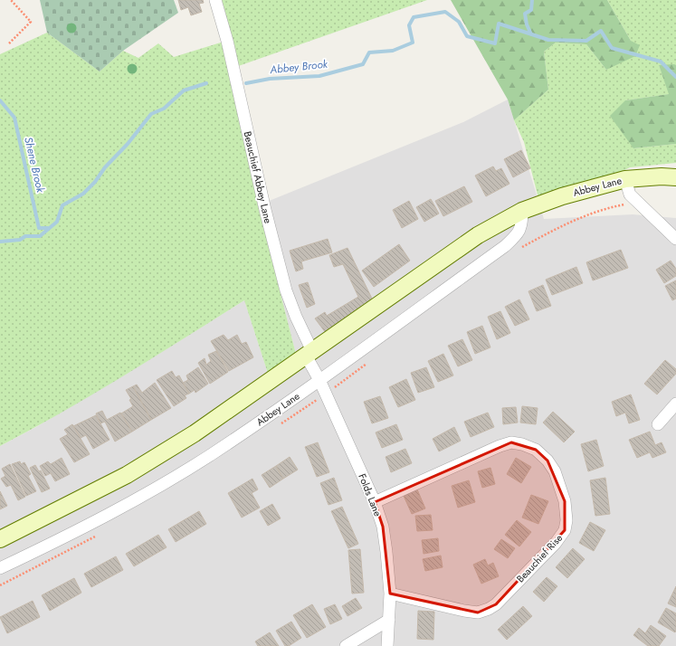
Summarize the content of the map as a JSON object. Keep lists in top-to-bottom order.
{
  "streets": {
    "main road": ["Abbey Lane"],
    "street": ["Beauchief Abbey Lane", "Folds Lane", "Beauchief Rise"]
  },
  "crossings": [
    ["Beauchief Abbey Lane", "Abbey Lane"],
    ["Beauchief Abbey Lane", "Folds Lane"],
    ["Abbey Lane", "Folds Lane"],
    ["Folds Lane", "Beauchief Rise"]
  ],
  "water": ["Abbey Brook", "Shene Brook"]
}
